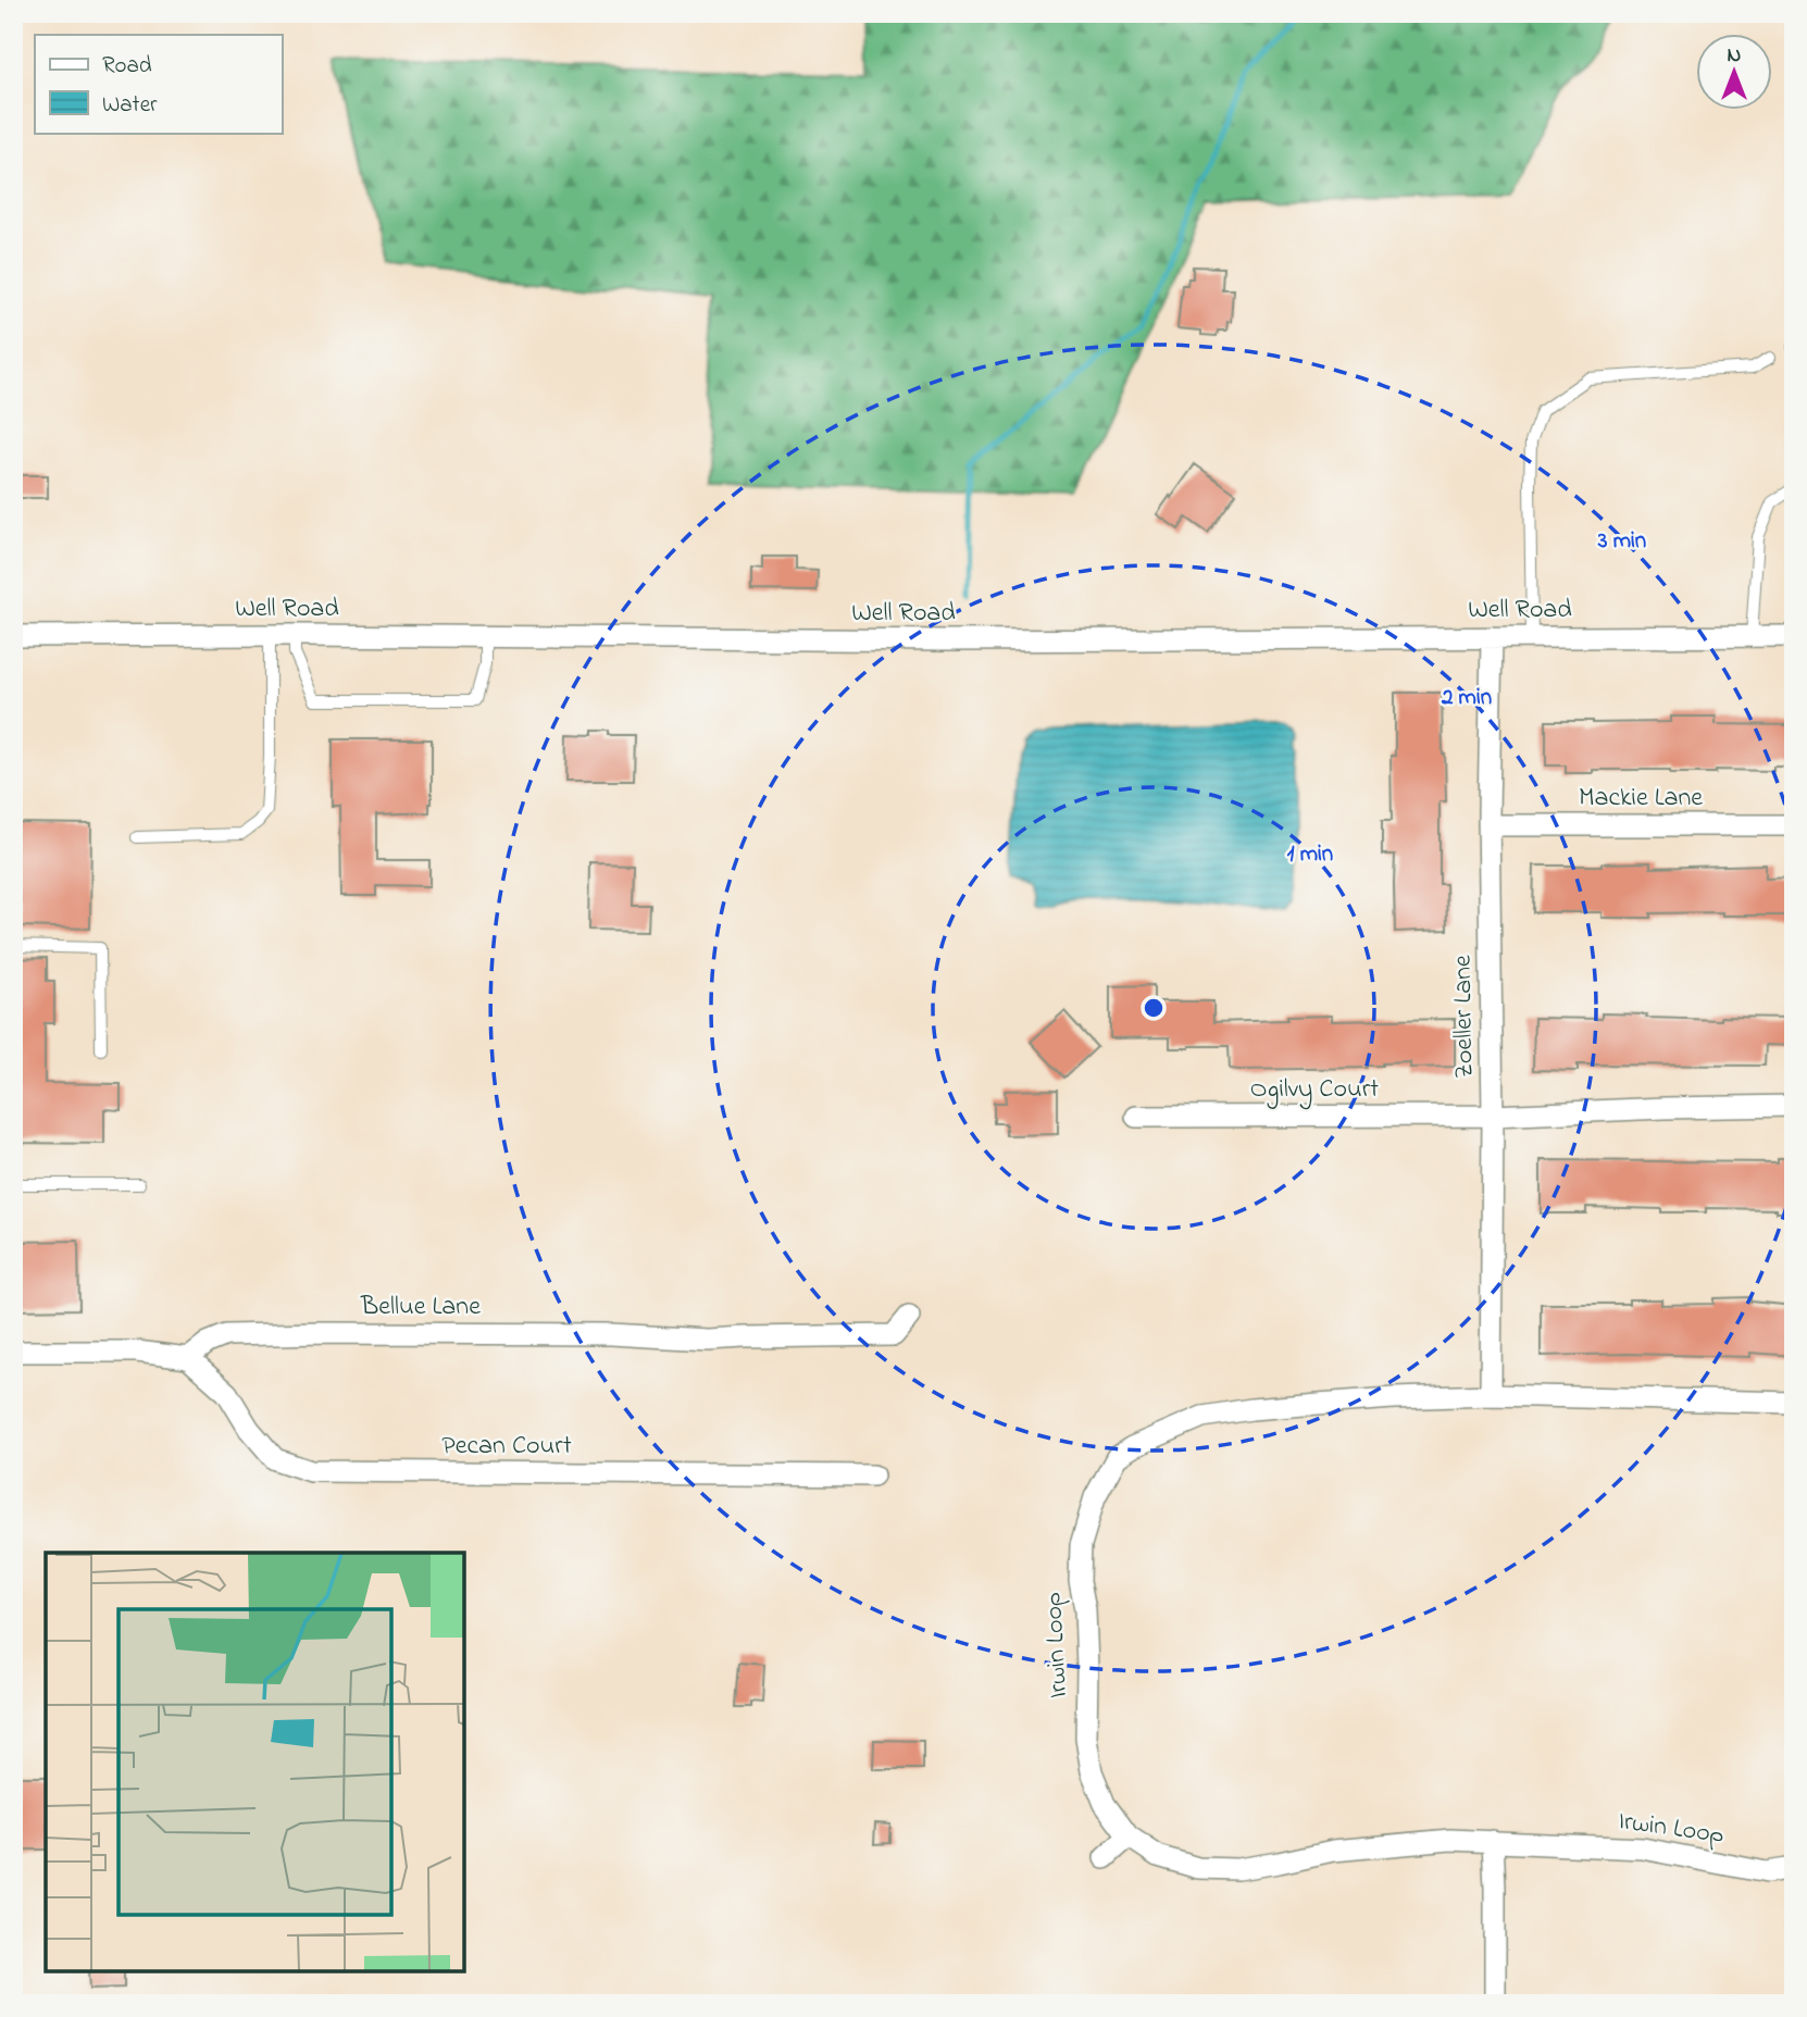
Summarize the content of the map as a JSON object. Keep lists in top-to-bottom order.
{
  "streets": {
    "street": [
      "Well Road",
      "Mackie Lane",
      "Zoeller Lane",
      "Ogilvy Court",
      "Bellue Lane",
      "Pecan Court",
      "Irwin Loop"
    ]
  },
  "crossings": [
    ["Well Road", "Zoeller Lane"],
    ["Mackie Lane", "Zoeller Lane"],
    ["Zoeller Lane", "Ogilvy Court"],
    ["Zoeller Lane", "Irwin Loop"],
    ["Bellue Lane", "Pecan Court"]
  ],
  "legend": ["Road", "Water"],
  "north": "top",
  "rings": ["3 min", "2 min", "1 min"]
}
